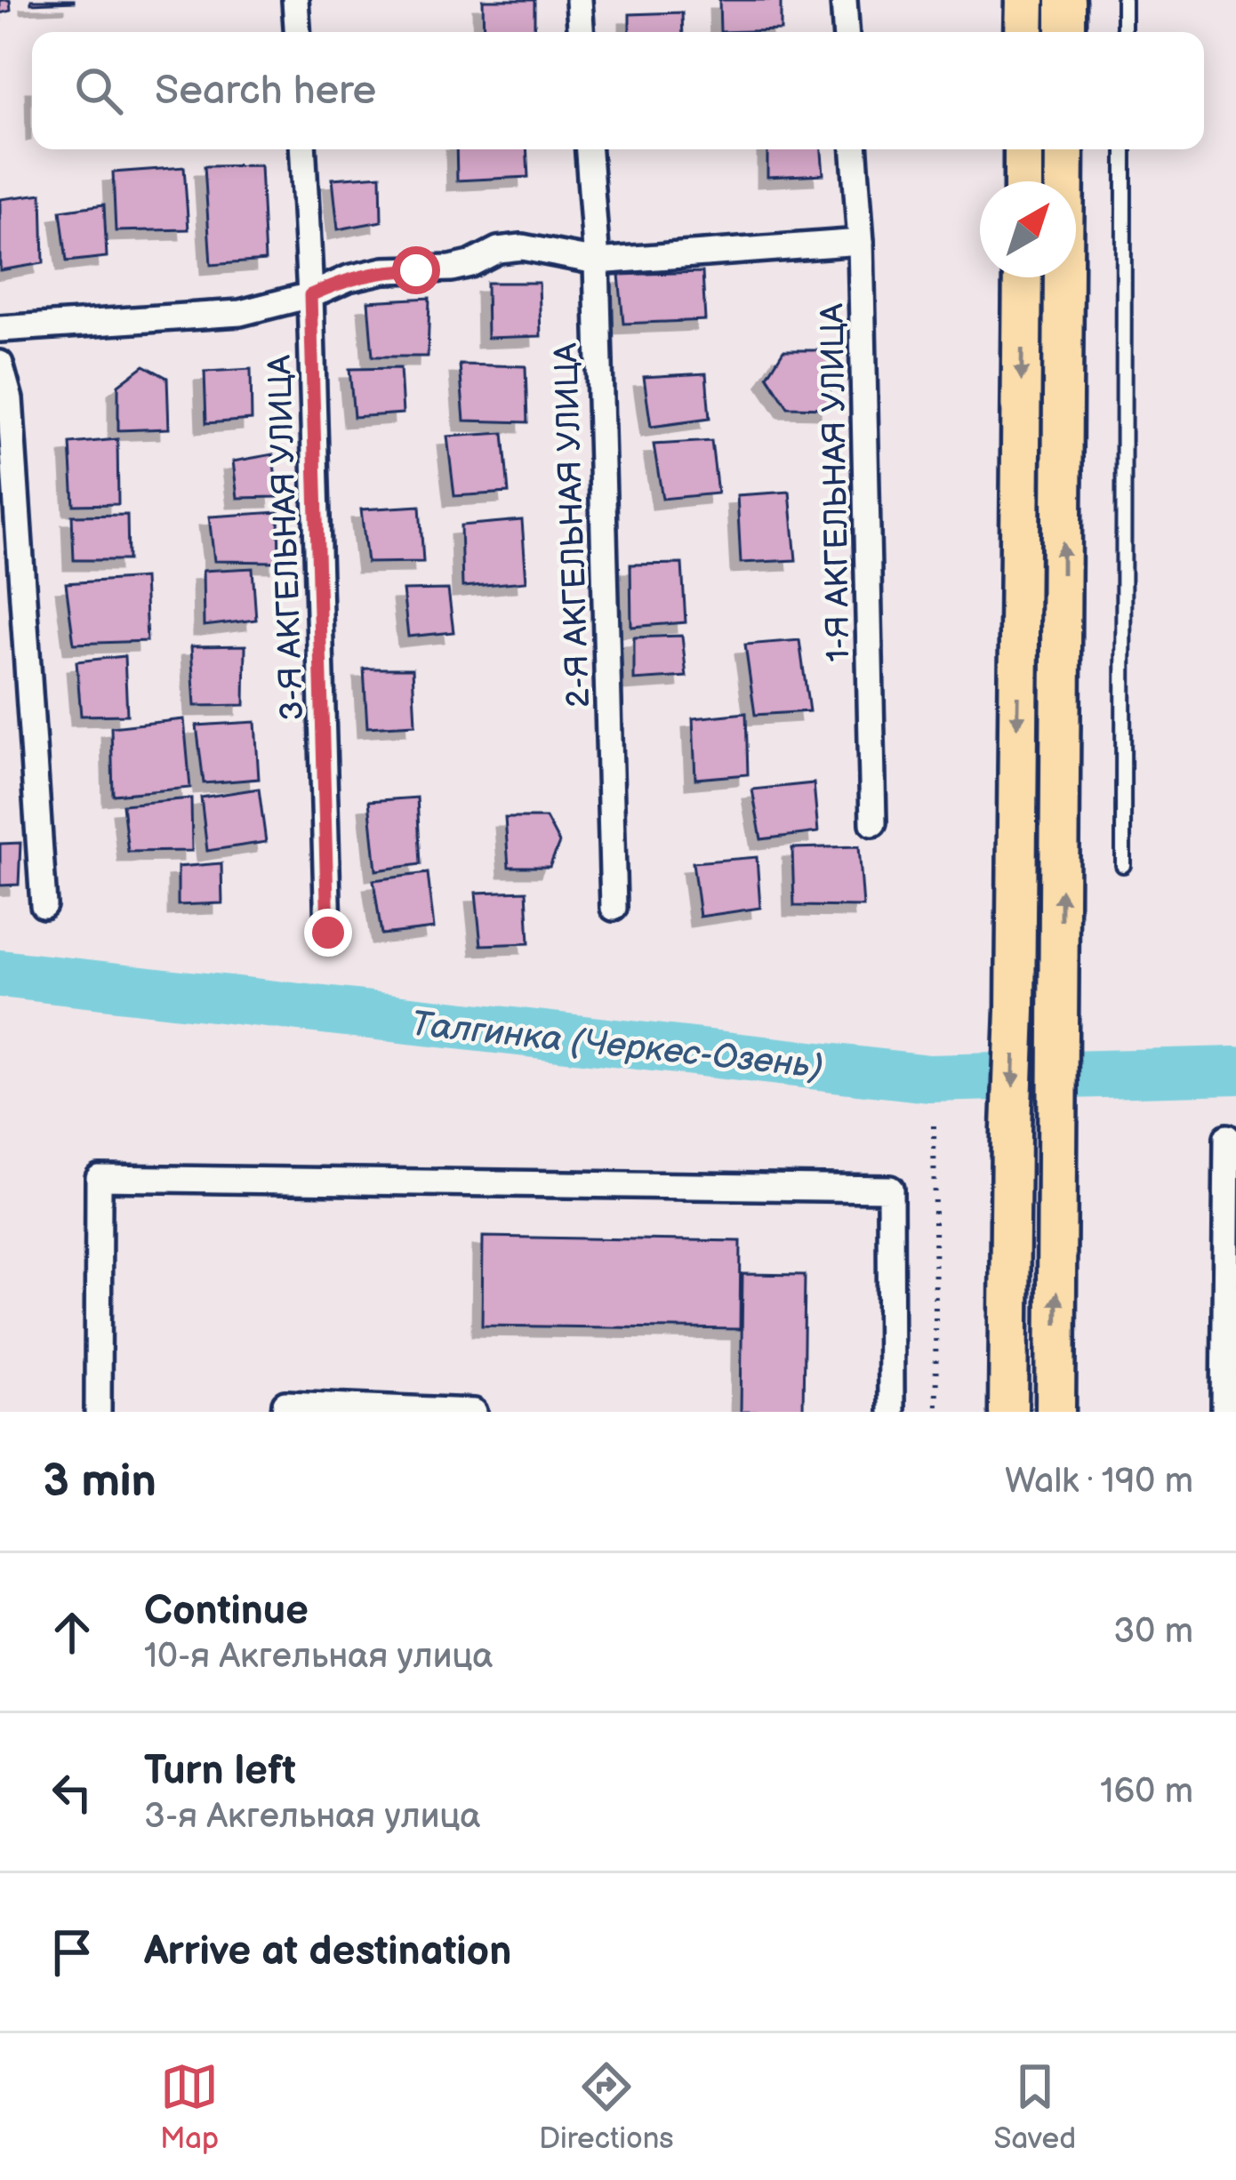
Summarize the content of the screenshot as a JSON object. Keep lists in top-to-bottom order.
{
  "streets": {
    "street": ["1-Я АКГЕЛЬНАЯ УЛИЦА", "2-Я АКГЕЛЬНАЯ УЛИЦА", "3-Я АКГЕЛЬНАЯ УЛИЦА"]
  },
  "water": ["Талгинка (Черкес-Озень)"],
  "north": "top right",
  "page": {
    "search": "Search here",
    "heading": ["3 min", "Walk · 190 m"],
    "list": [
      ["Continue", "10-я Акгельная улица", "30 m"],
      ["Turn left", "3-я Акгельная улица", "160 m"],
      "Arrive at destination"
    ],
    "nav": ["Map", "Directions", "Saved"]
  }
}
